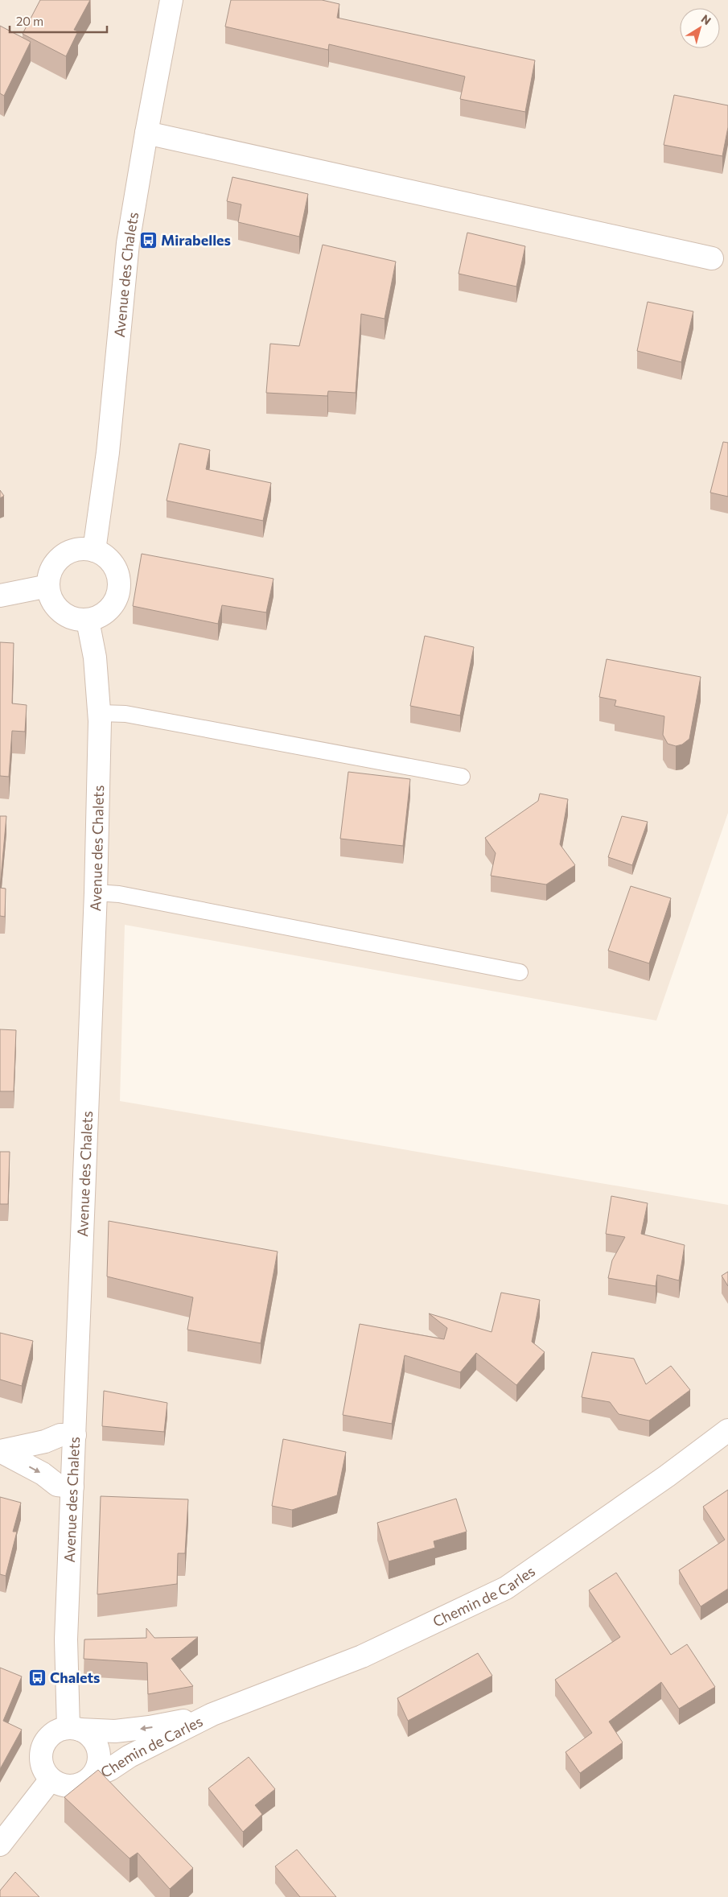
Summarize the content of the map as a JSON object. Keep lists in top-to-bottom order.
{
  "streets": {
    "street": ["Avenue des Chalets", "Chemin de Carles"]
  },
  "crossings": [
    ["Avenue des Chalets", "Chemin de Carles"]
  ],
  "places": {
    "bus stop": ["Mirabelles", "Chalets"]
  },
  "scale_bar": "20 m",
  "north": "top right"
}
